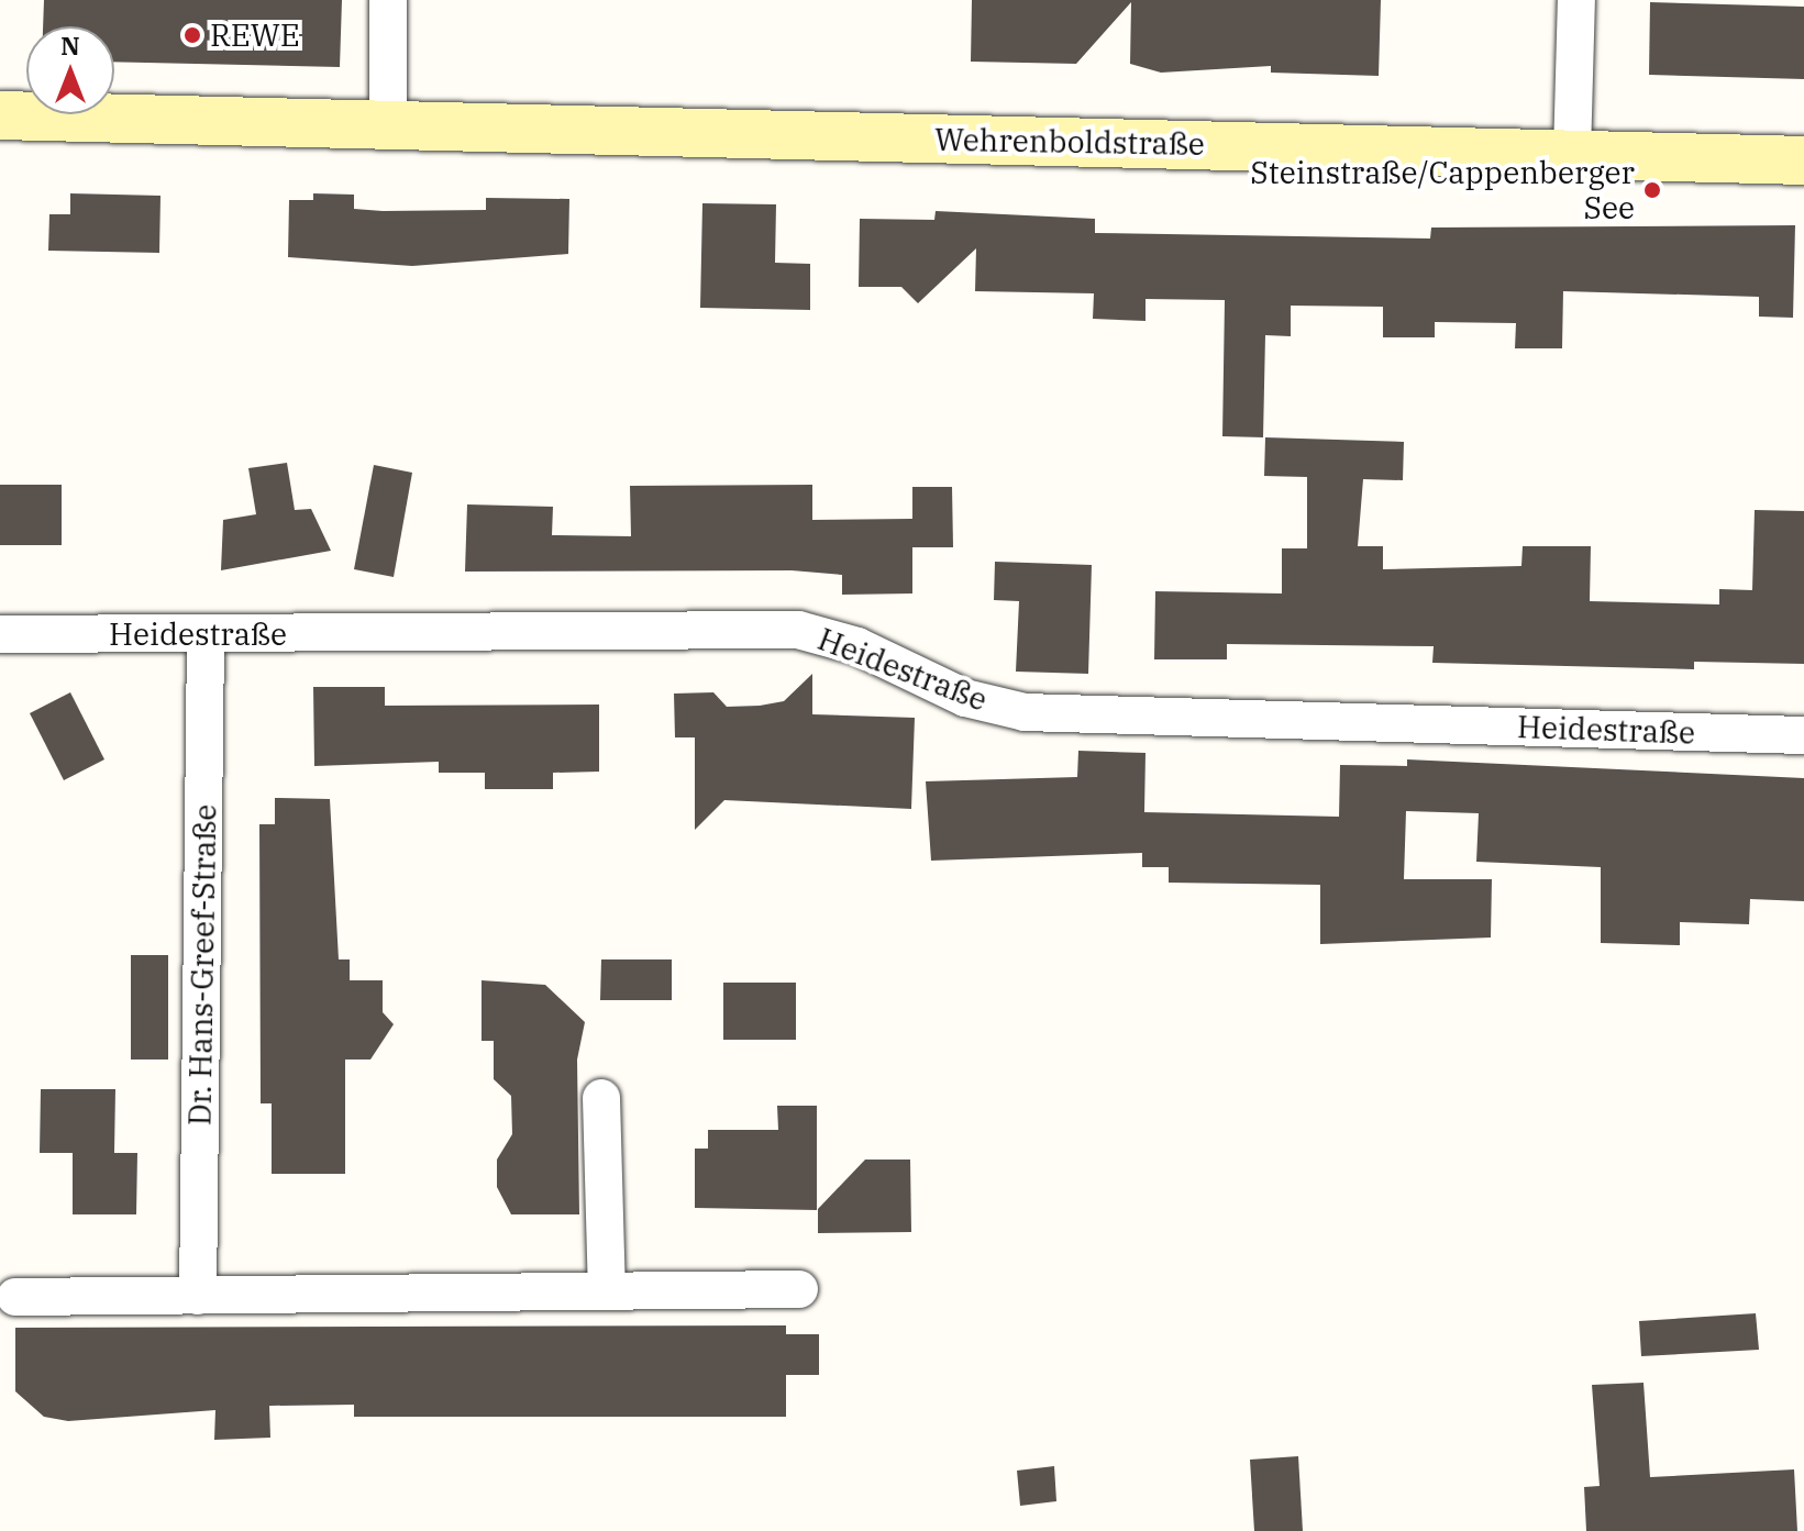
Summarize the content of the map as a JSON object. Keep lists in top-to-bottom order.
{
  "streets": {
    "street": ["Wehrenboldstraße", "Heidestraße", "Dr. Hans-Greef-Straße"]
  },
  "crossings": [
    ["Heidestraße", "Dr. Hans-Greef-Straße"]
  ],
  "places": ["REWE", "Steinstraße/Cappenberger See"],
  "north": "top"
}
